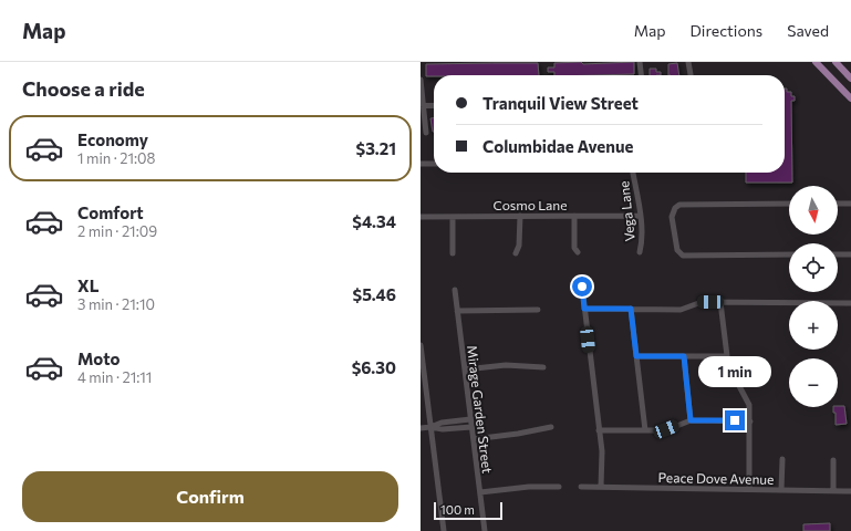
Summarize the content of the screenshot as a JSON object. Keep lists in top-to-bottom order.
{
  "streets": {
    "street": [
      "Cosmo Lane",
      "Vega Lane",
      "Mirage Garden Street",
      "Peace Dove Avenue"
    ]
  },
  "crossings": [
    ["Cosmo Lane", "Vega Lane"]
  ],
  "scale_bar": "100 m",
  "north": "bottom",
  "page": {
    "header": "Map",
    "nav": ["Map", "Directions", "Saved"],
    "heading": "Choose a ride",
    "banner": ["Tranquil View Street", "Columbidae Avenue"],
    "list": [
      {
        "name": "Economy",
        "note": "1 min · 21:08",
        "value": "$3.21"
      },
      {
        "name": "Comfort",
        "note": "2 min · 21:09",
        "value": "$4.34"
      },
      {
        "name": "XL",
        "note": "3 min · 21:10",
        "value": "$5.46"
      },
      {
        "name": "Moto",
        "note": "4 min · 21:11",
        "value": "$6.30"
      }
    ],
    "map_buttons": ["+", "−"],
    "bubble": "1 min",
    "buttons": "Confirm",
    "scale": "100 m"
  }
}
